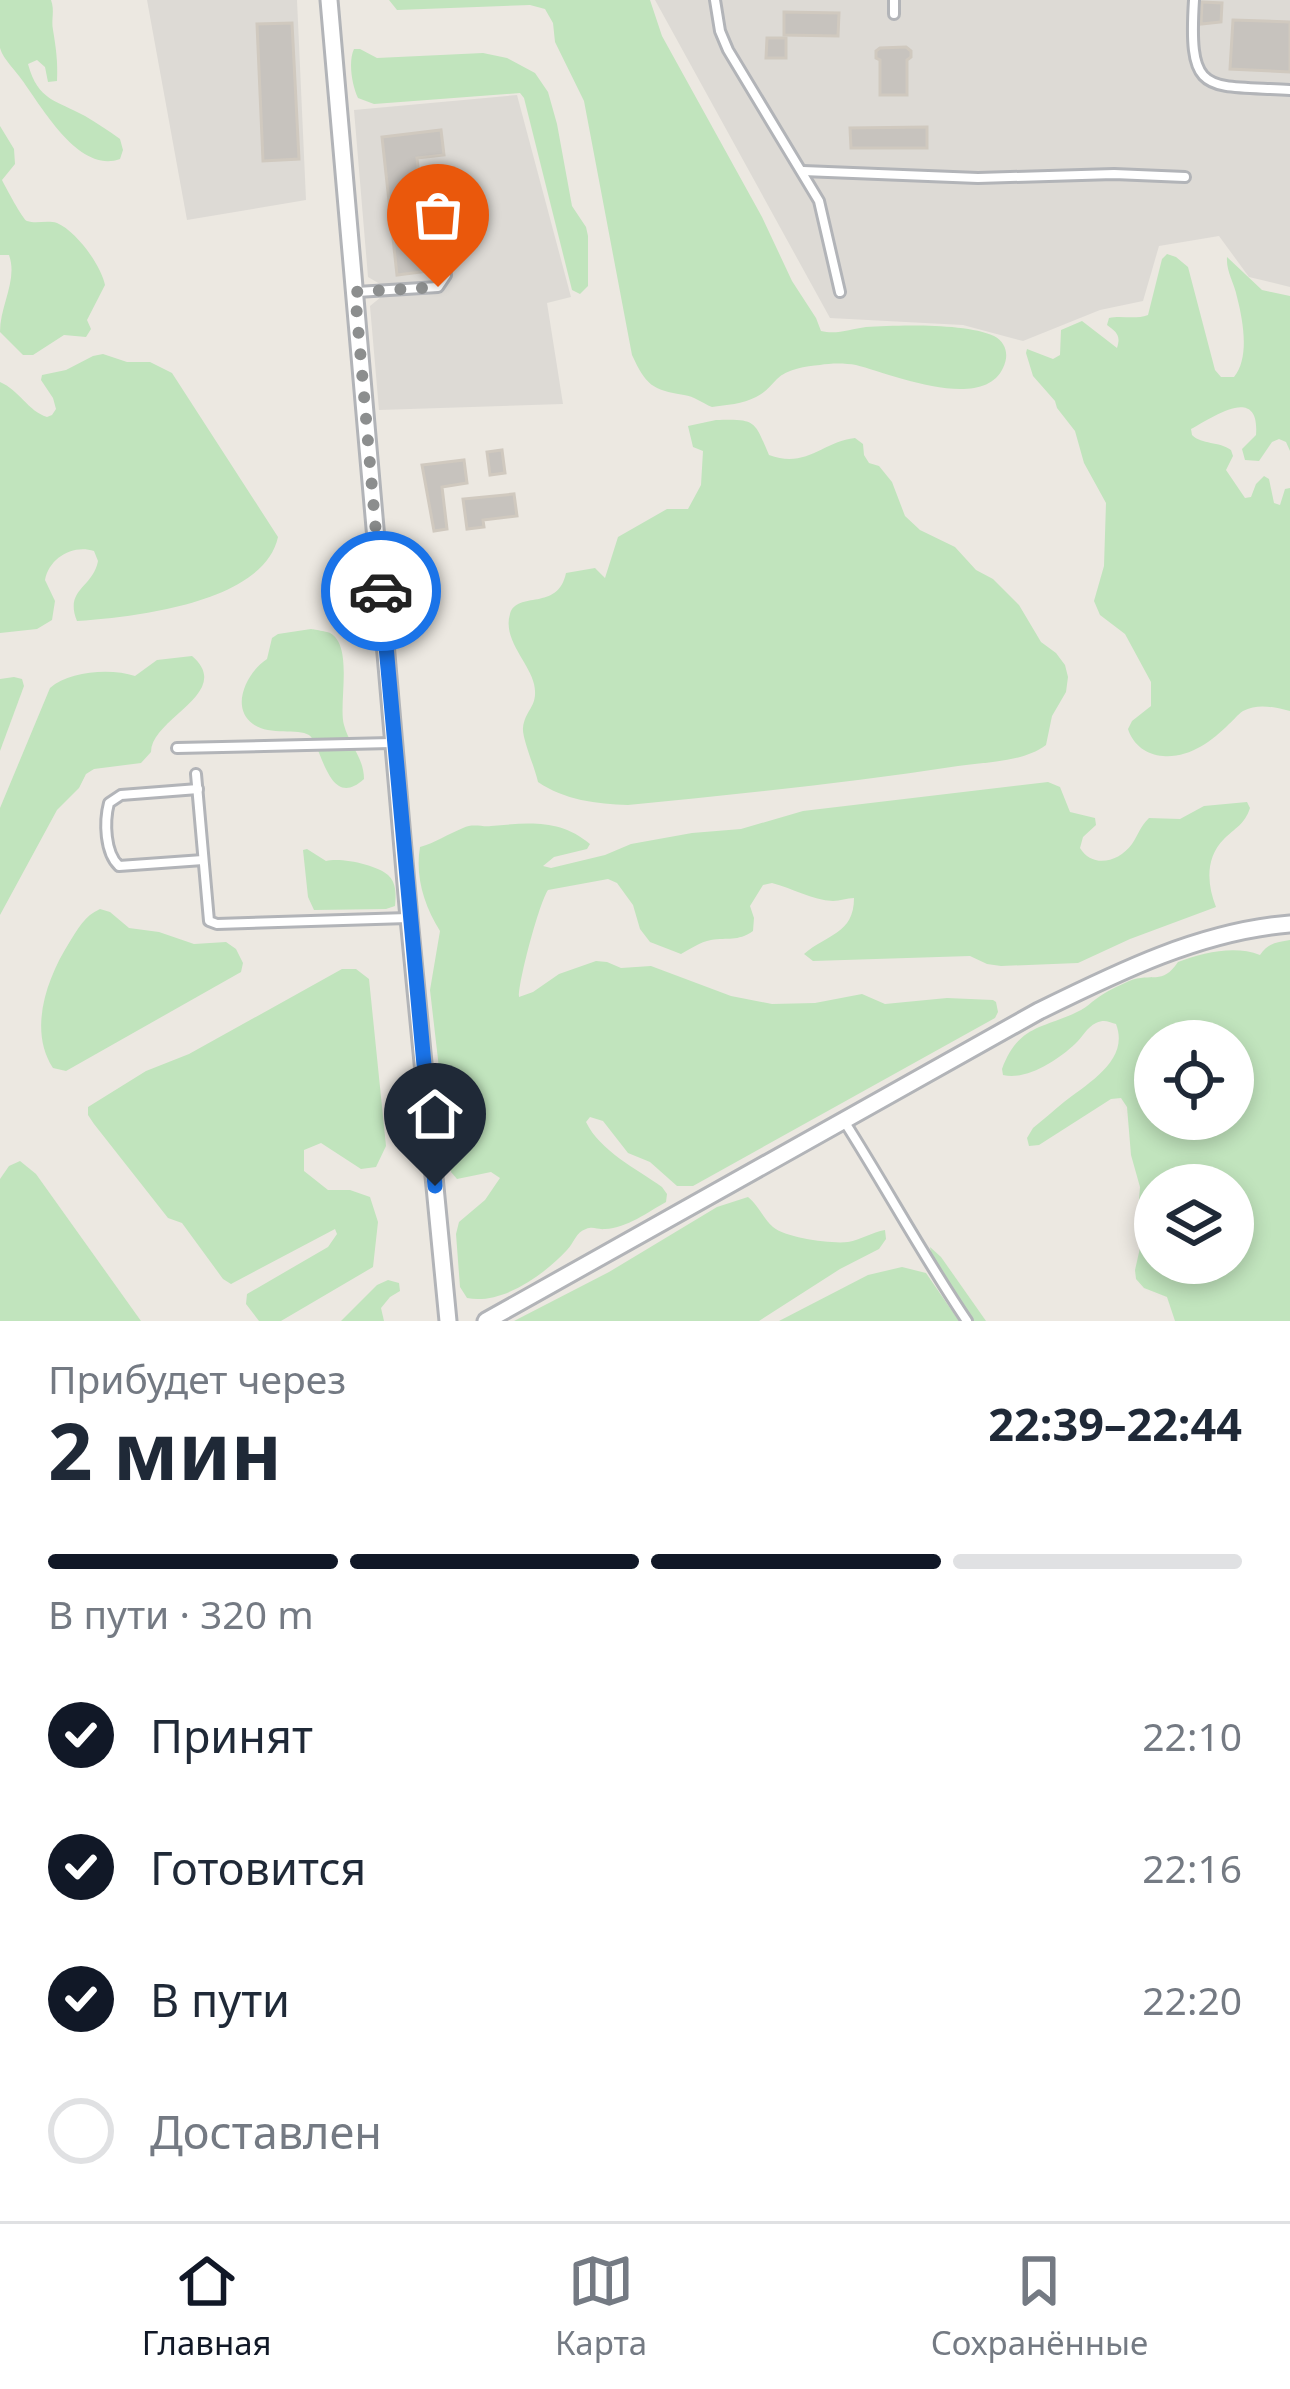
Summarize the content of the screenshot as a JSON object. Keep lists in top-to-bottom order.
{
  "page": {
    "heading": ["2 мин", "Прибудет через", "22:39–22:44"],
    "bar": "В пути · 320 m",
    "list": [
      ["Принят", "22:10"],
      ["Готовится", "22:16"],
      ["В пути", "22:20"],
      "Доставлен"
    ],
    "tabs": ["Главная", "Карта", "Сохранённые"]
  }
}
